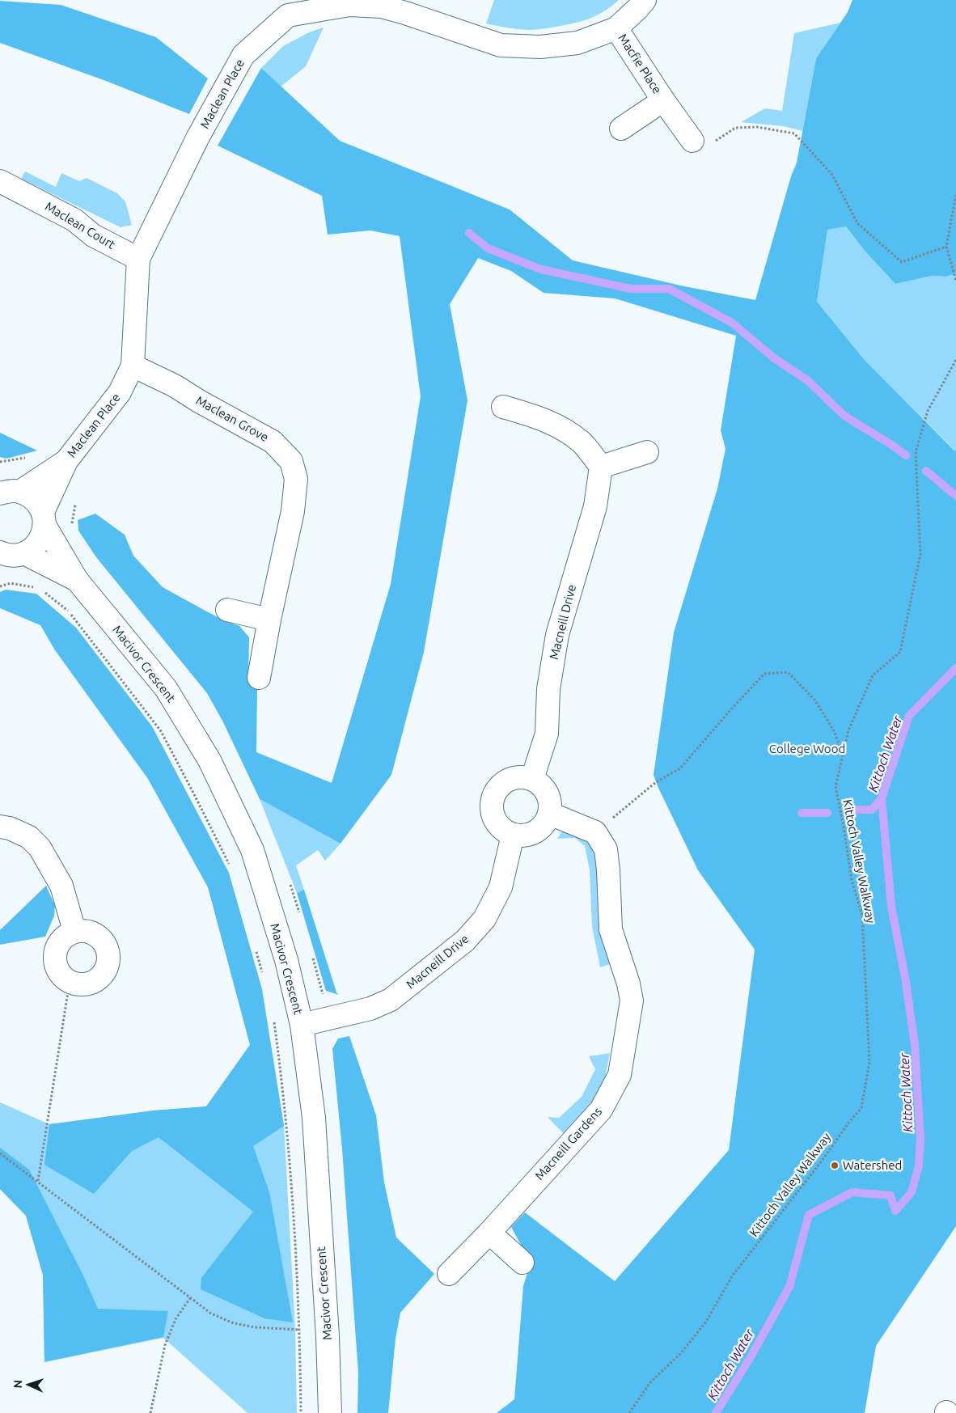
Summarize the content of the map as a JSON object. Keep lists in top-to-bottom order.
{
  "streets": {
    "street": [
      "Macfie Place",
      "Maclean Place",
      "Maclean Court",
      "Maclean Grove",
      "Macneill Drive",
      "Macivor Crescent",
      "Macneill Gardens"
    ],
    "path": ["Kittoch Valley Walkway"]
  },
  "crossings": [
    ["Macfie Place", "Maclean Place"],
    ["Maclean Place", "Maclean Court"],
    ["Maclean Place", "Maclean Grove"],
    ["Maclean Place", "Macivor Crescent"],
    ["Macneill Drive", "Macivor Crescent"]
  ],
  "water": ["Kittoch Water"],
  "parks": ["College Wood"],
  "places": ["Watershed"],
  "north": "left"
}
